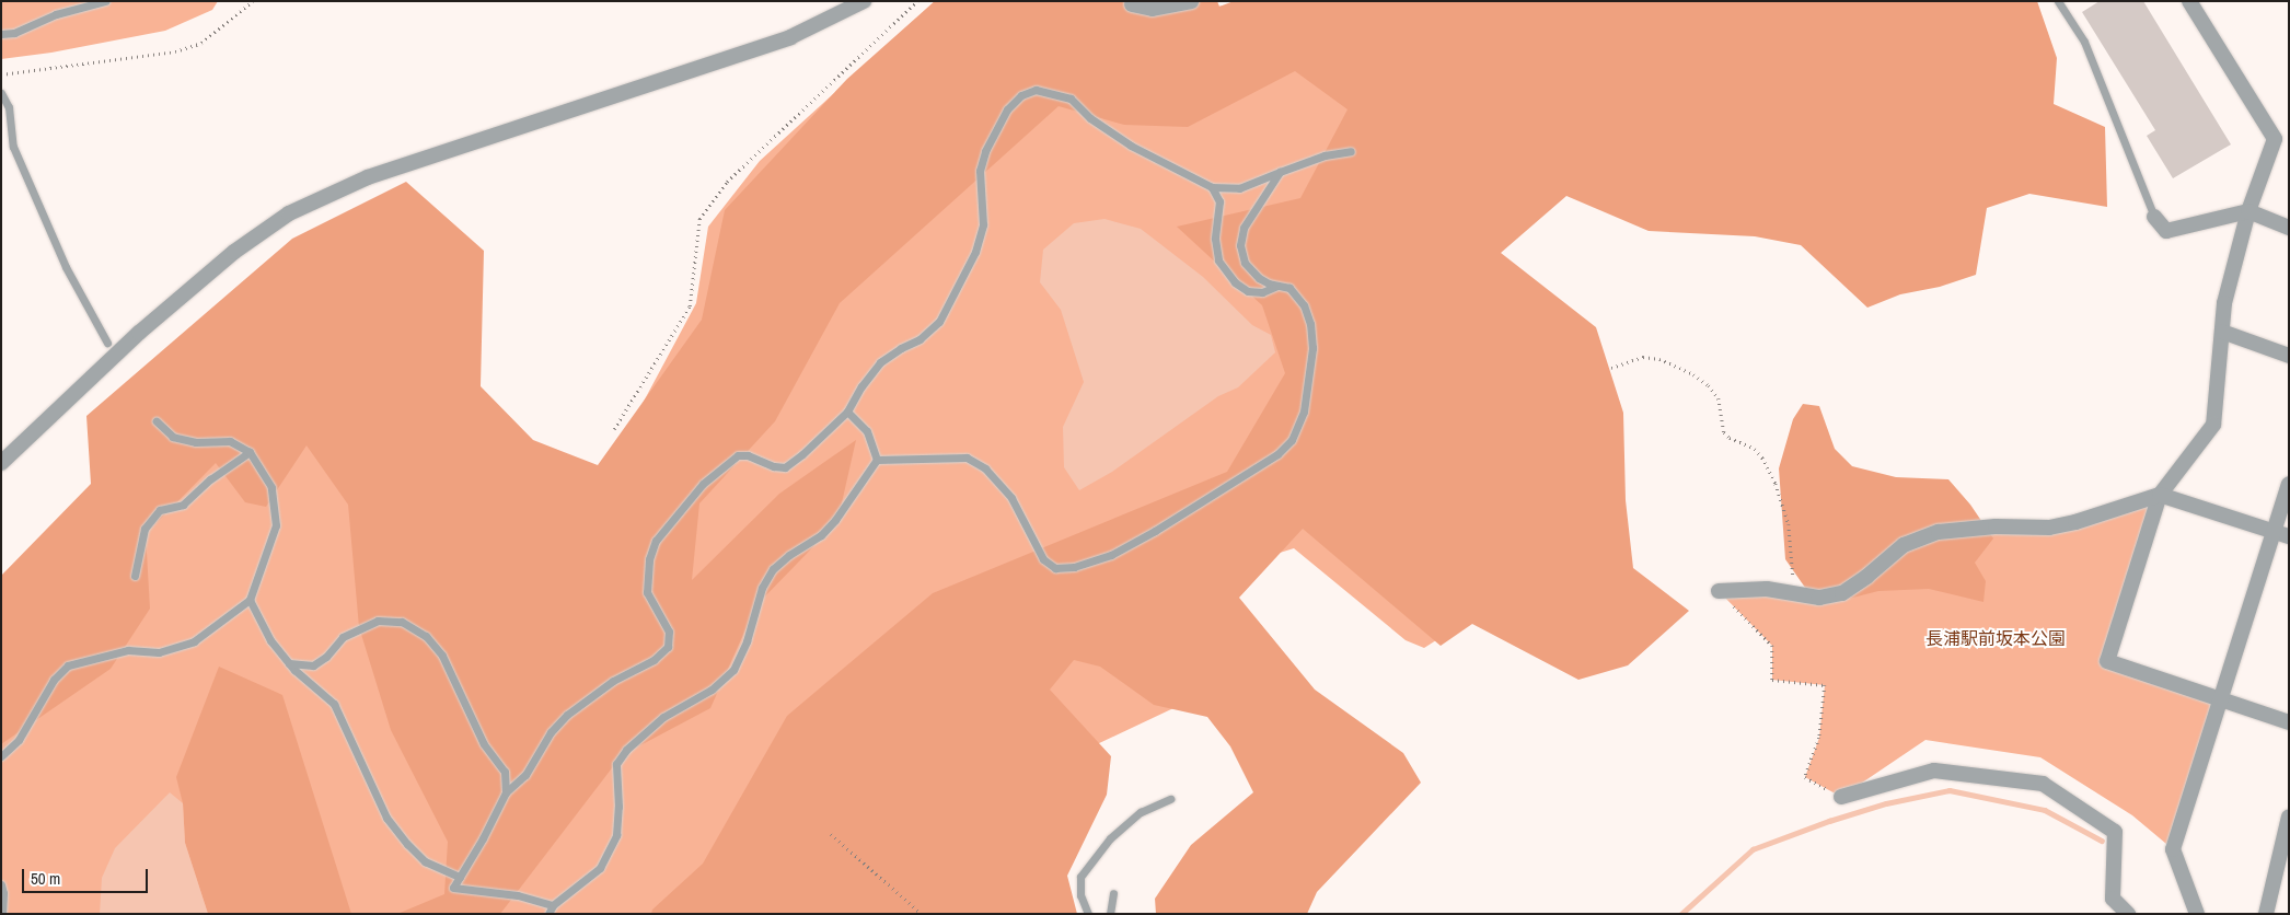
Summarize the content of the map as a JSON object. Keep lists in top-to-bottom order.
{
  "parks": ["長浦駅前坂本公園"],
  "scale_bar": "50 m"
}
